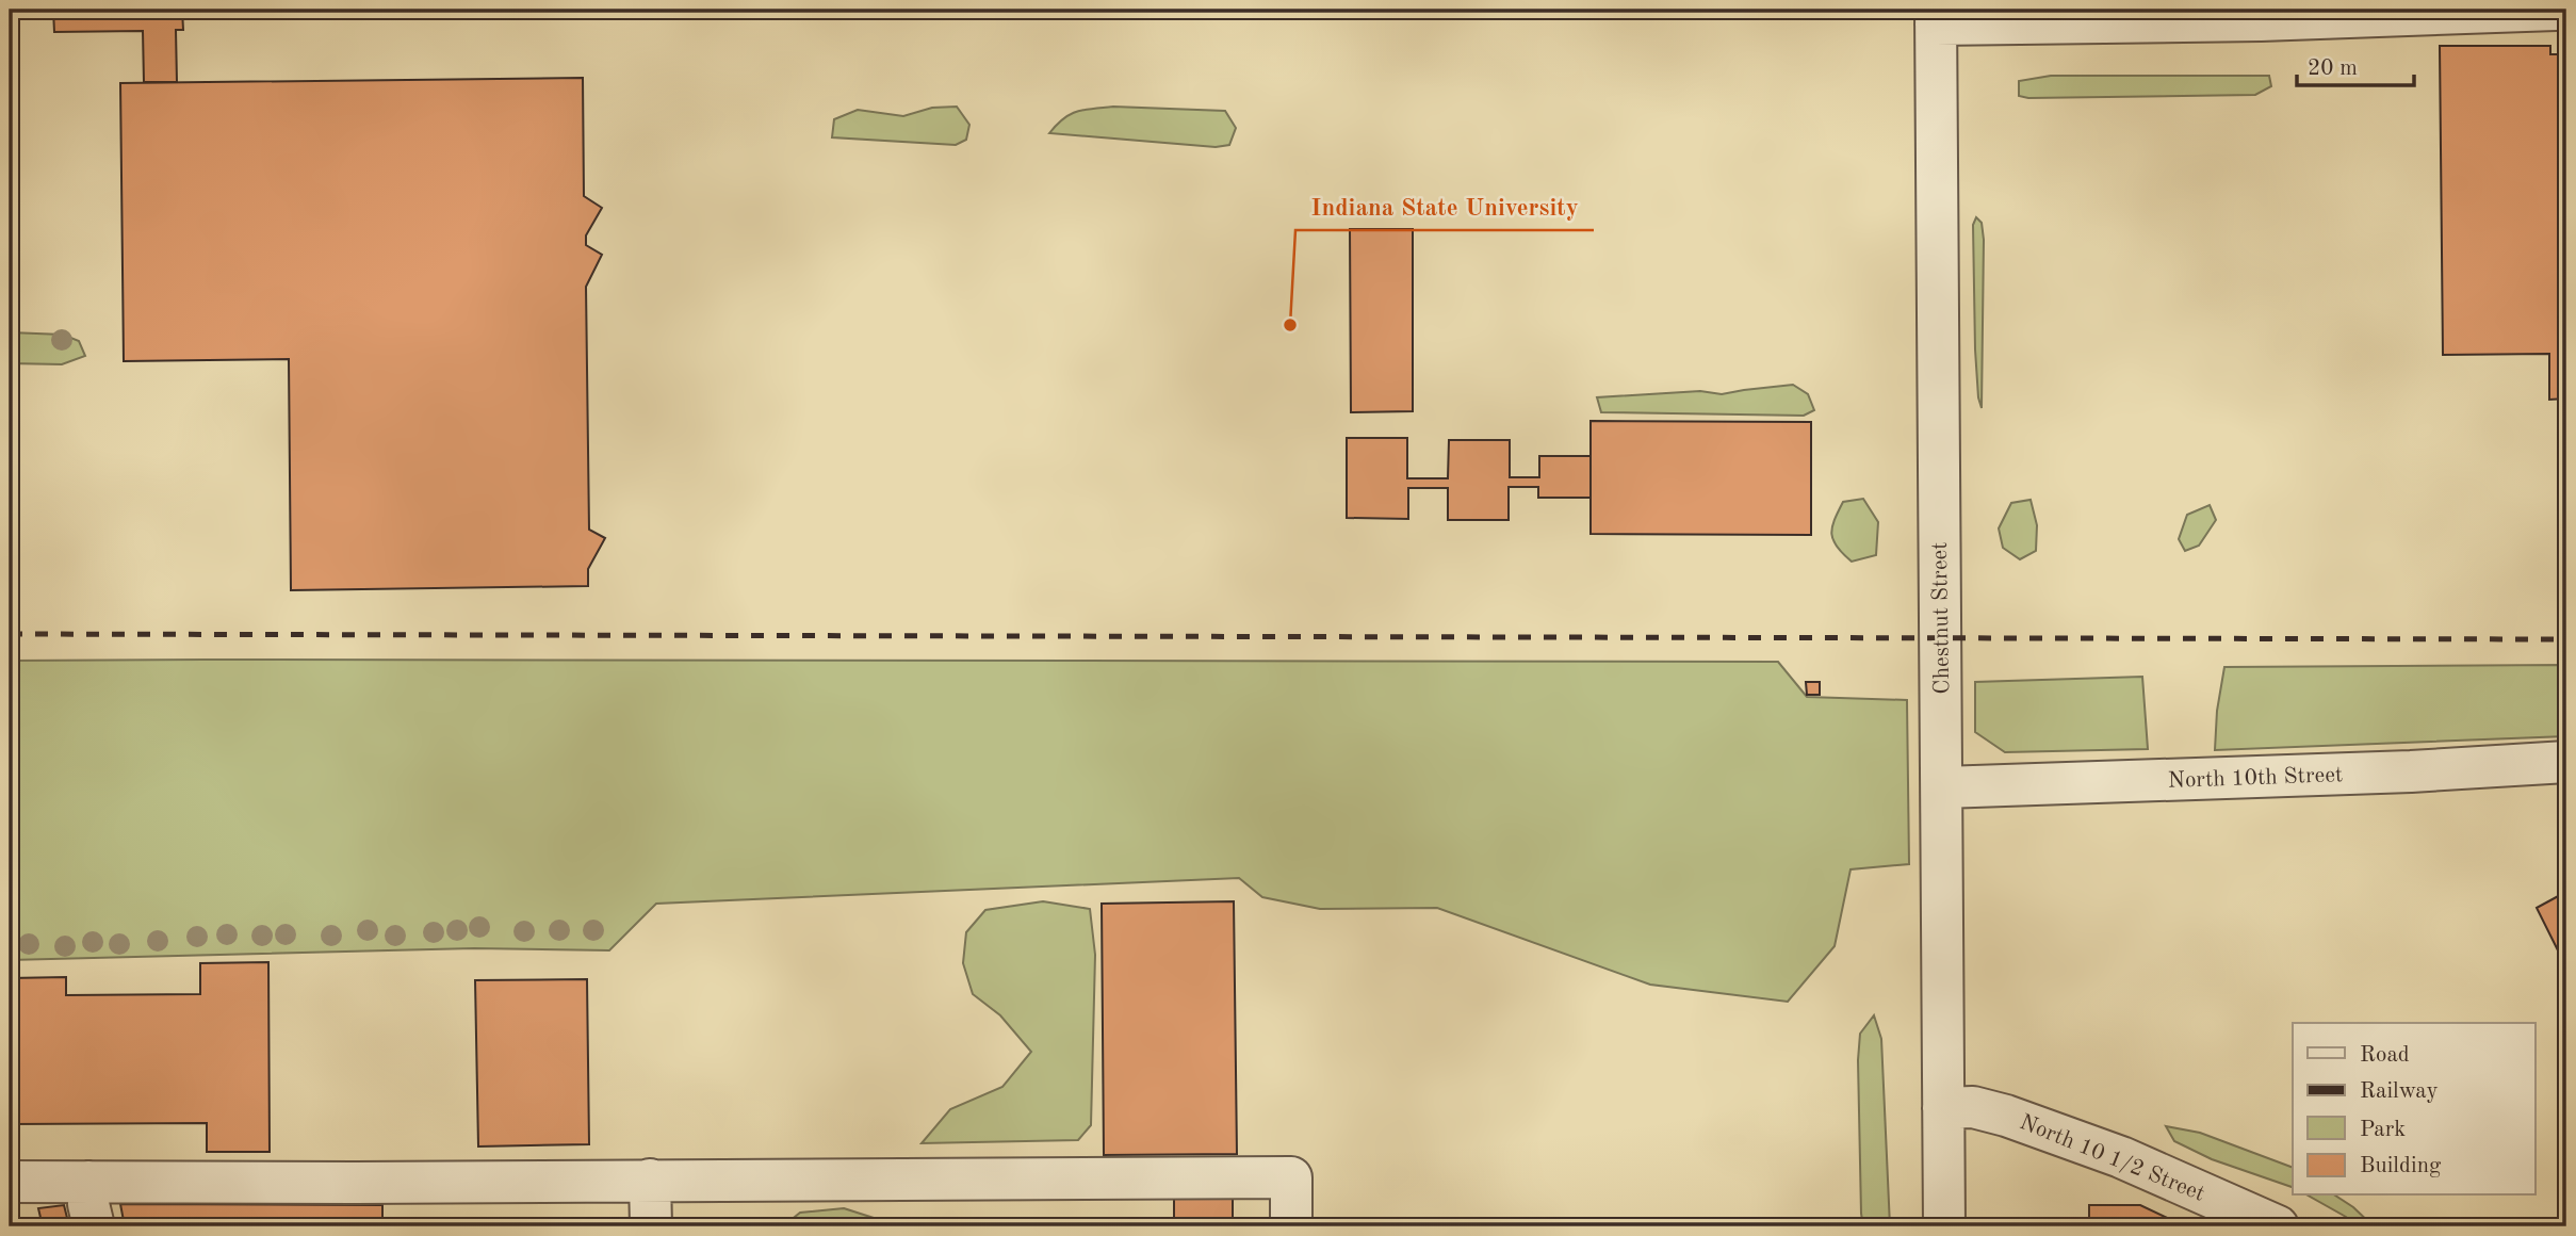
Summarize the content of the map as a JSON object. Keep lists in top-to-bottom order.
{
  "streets": {
    "street": ["Chestnut Street", "North 10th Street", "North 10 1/2 Street"]
  },
  "crossings": [
    ["Chestnut Street", "North 10th Street"],
    ["Chestnut Street", "North 10 1/2 Street"]
  ],
  "places": ["Indiana State University"],
  "legend": [
    "Road",
    "Railway",
    "Park",
    "Building"
  ],
  "scale_bar": "20 m"
}
